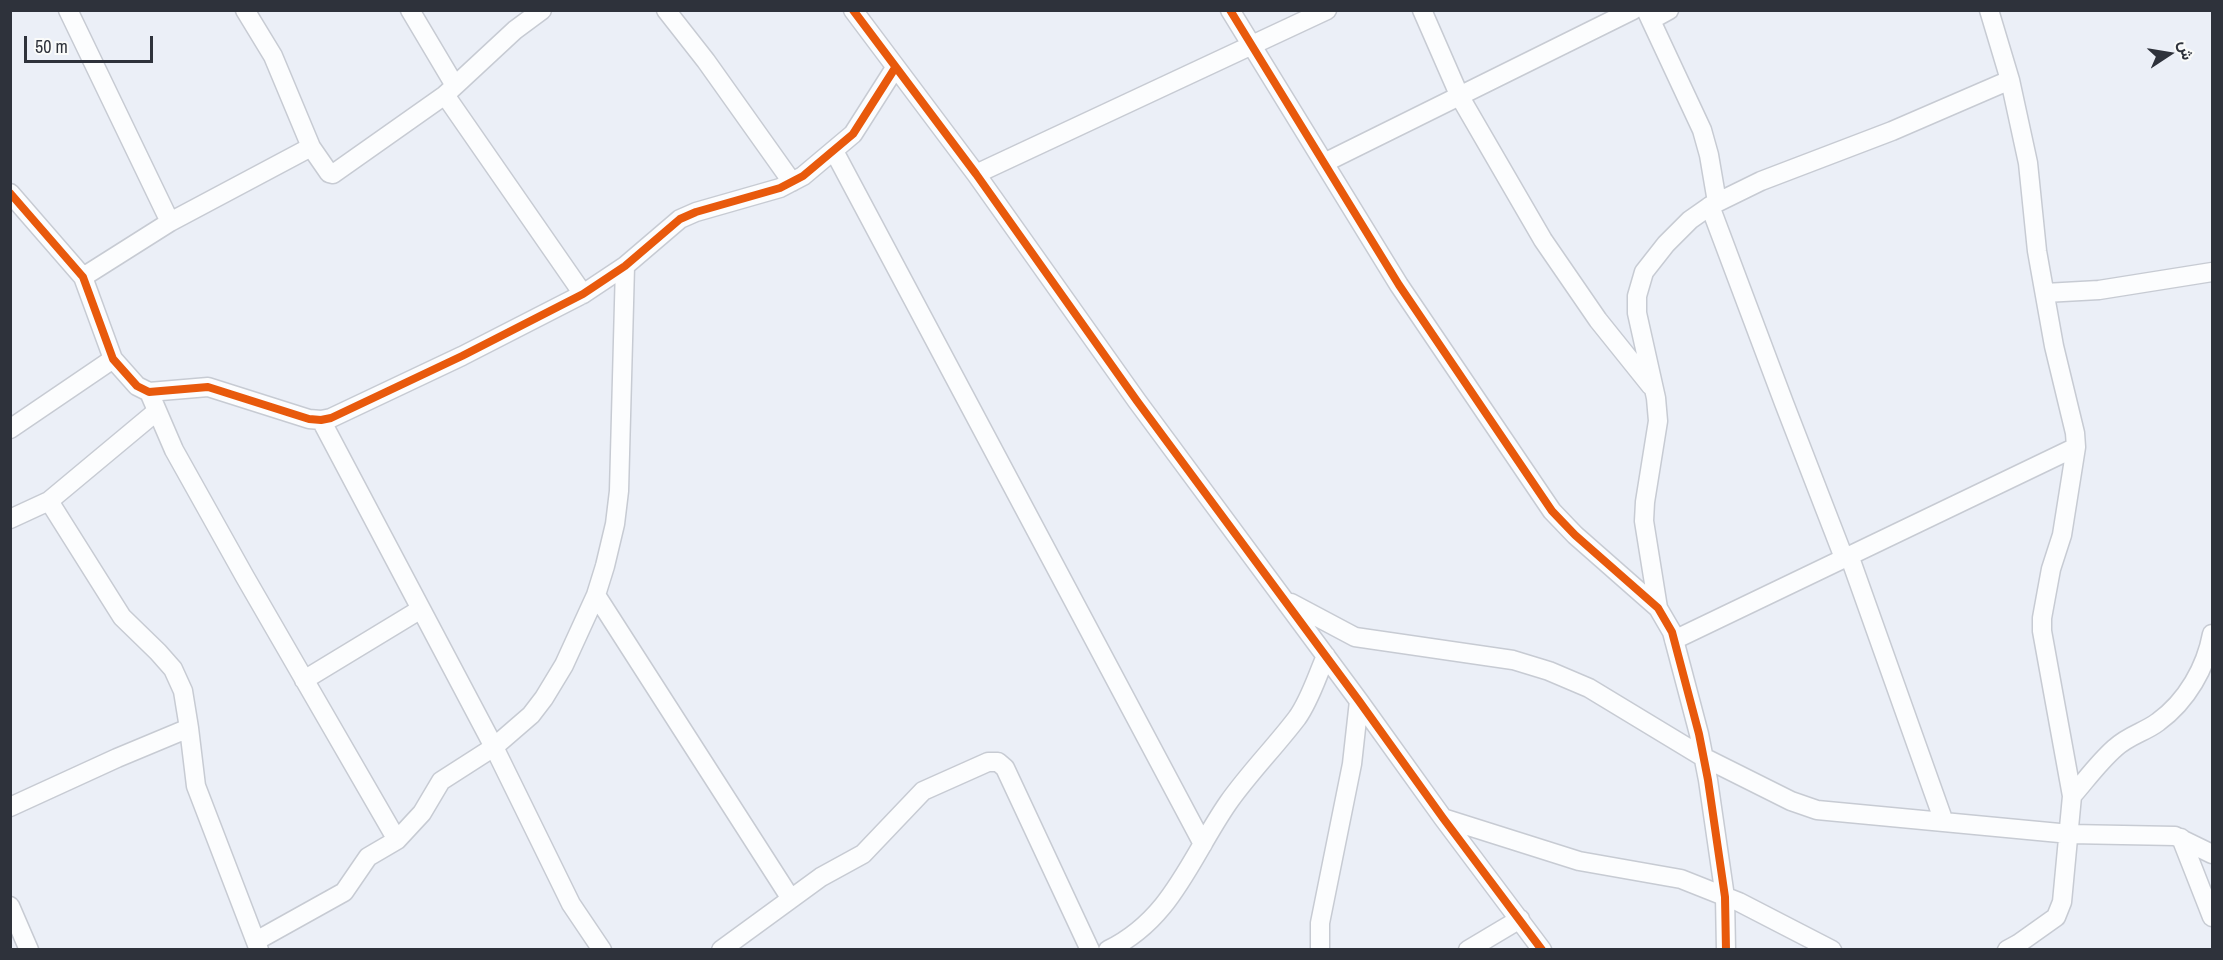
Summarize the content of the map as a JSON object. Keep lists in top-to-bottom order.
{
  "scale_bar": "50 m",
  "north": "right"
}
